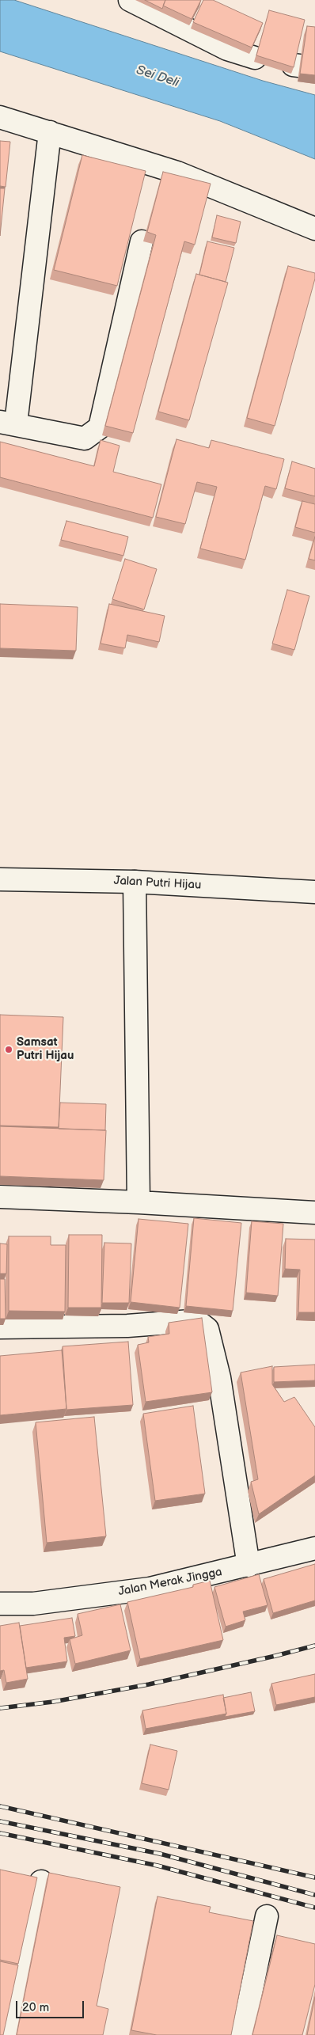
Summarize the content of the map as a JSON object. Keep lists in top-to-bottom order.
{
  "streets": {
    "street": ["Jalan Putri Hijau", "Jalan Merak Jingga"]
  },
  "water": ["Sei Deli"],
  "places": ["Samsat Putri Hijau"],
  "scale_bar": "20 m"
}
